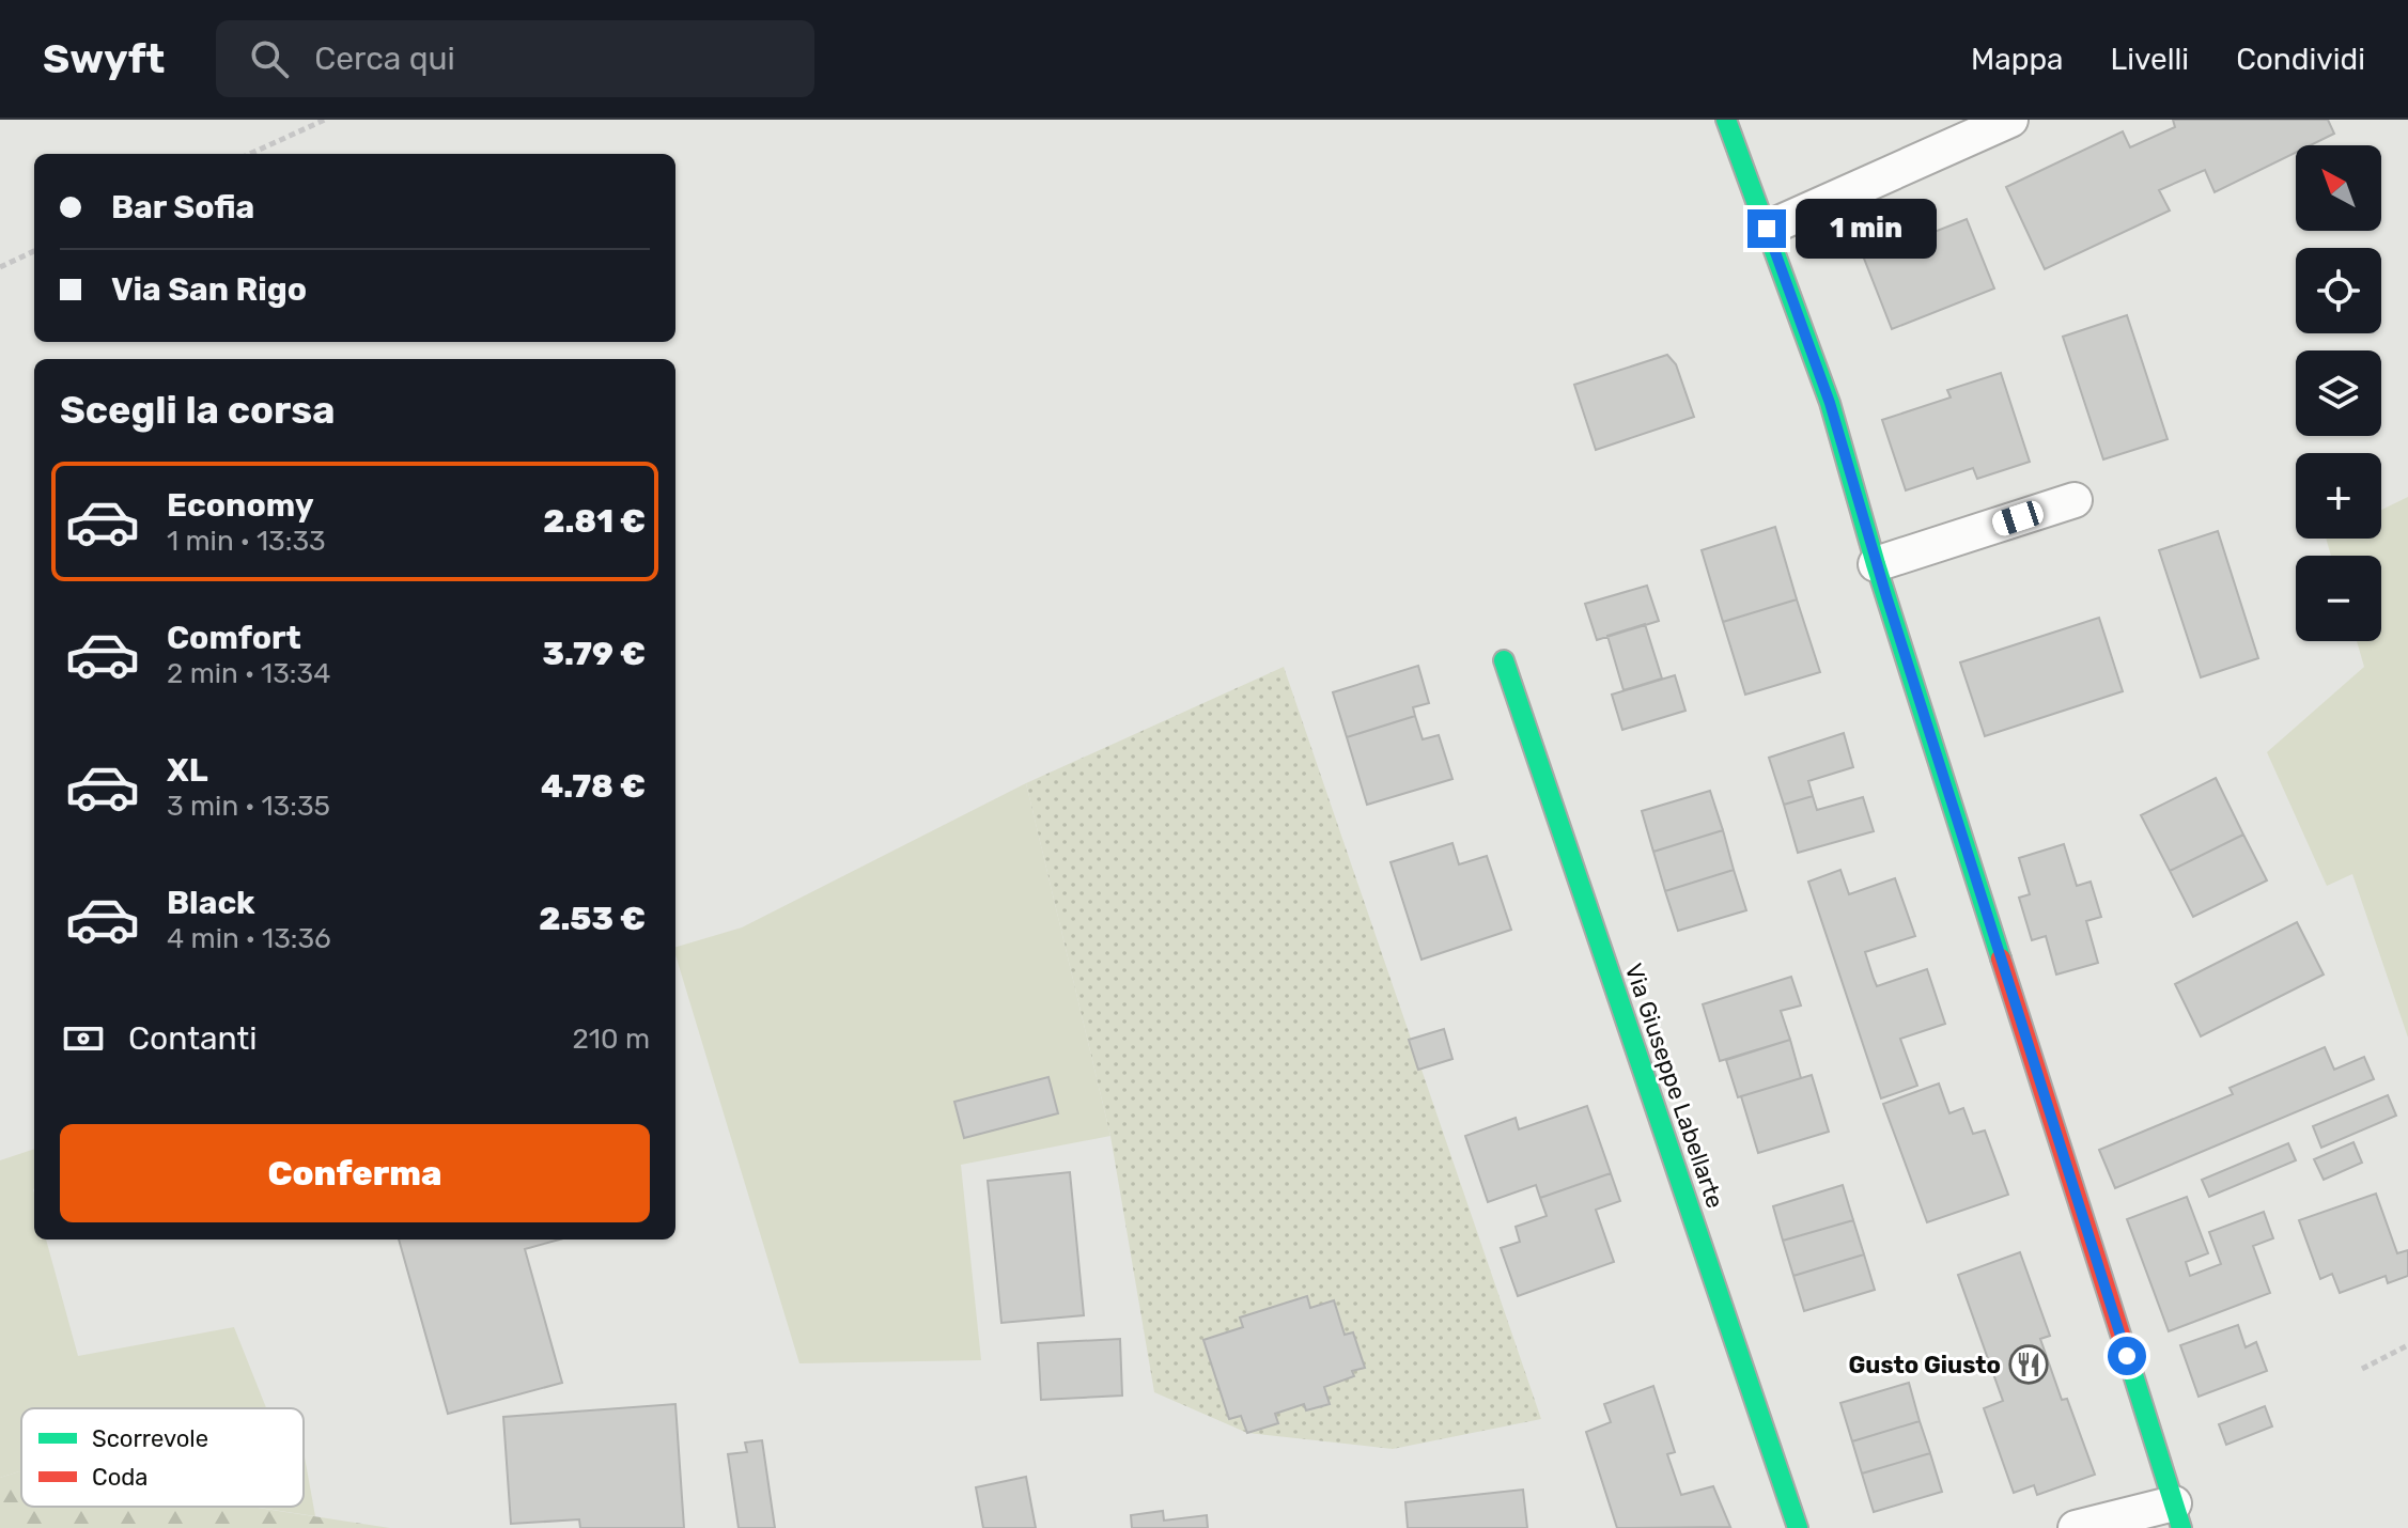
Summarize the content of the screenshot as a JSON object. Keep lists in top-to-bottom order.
{
  "streets": {
    "street": ["Via Giuseppe Labellarte"]
  },
  "places": {
    "restaurant": ["Gusto Giusto"]
  },
  "legend": ["Scorrevole", "Coda"],
  "north": "top left",
  "page": {
    "header": "Swyft",
    "search": "Cerca qui",
    "nav": ["Mappa", "Livelli", "Condividi"],
    "map_buttons": ["+", "−"],
    "banner": ["Bar Sofia", "Via San Rigo"],
    "bubble": "1 min",
    "heading": "Scegli la corsa",
    "list": [
      {
        "name": "Economy",
        "note": "1 min · 13:33",
        "value": "2.81 €"
      },
      {
        "name": "Comfort",
        "note": "2 min · 13:34",
        "value": "3.79 €"
      },
      {
        "name": "XL",
        "note": "3 min · 13:35",
        "value": "4.78 €"
      },
      {
        "name": "Black",
        "note": "4 min · 13:36",
        "value": "2.53 €"
      }
    ],
    "pay": ["Contanti", "210 m"],
    "buttons": "Conferma"
  }
}
